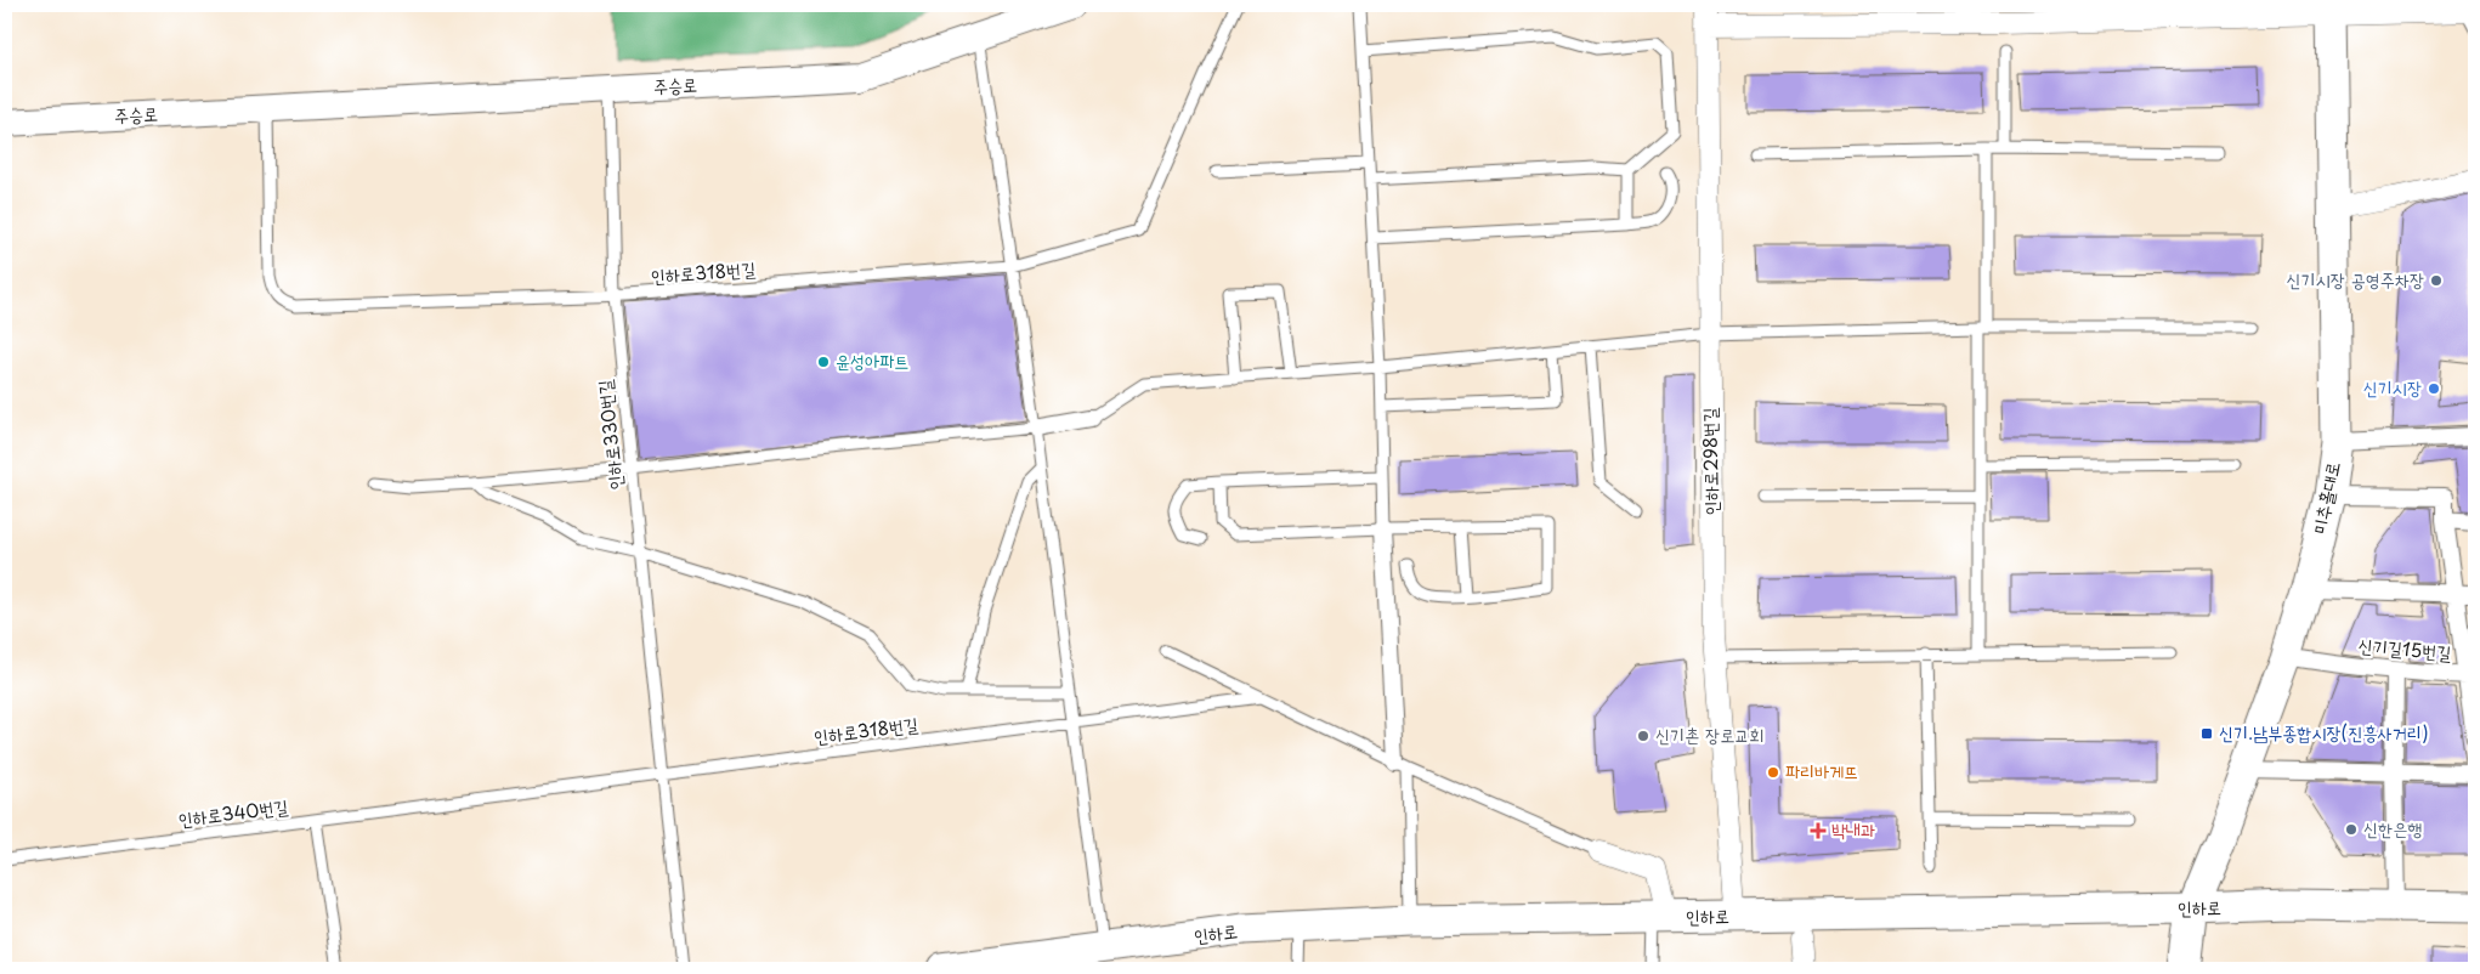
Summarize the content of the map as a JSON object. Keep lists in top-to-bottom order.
{
  "streets": {
    "main road": ["미추홀대로", "인하로"],
    "street": ["주승로", "인하로298번길", "신기길15번길"],
    "lane": ["인하로318번길", "인하로330번길", "인하로340번길"]
  },
  "crossings": [
    ["주승로", "인하로318번길"],
    ["주승로", "인하로330번길"],
    ["인하로318번길", "인하로330번길"],
    ["인하로298번길", "인하로"],
    ["미추홀대로", "신기길15번길"],
    ["미추홀대로", "인하로"]
  ],
  "places": {
    "other": [
      "신기시장 공영주차장",
      "윤성아파트",
      "신기시장",
      "신기촌 장로교회",
      "파리바게뜨",
      "신한은행"
    ],
    "transit": ["신기.남부종합시장(진흥사거리)"],
    "health": ["박내과"]
  }
}
